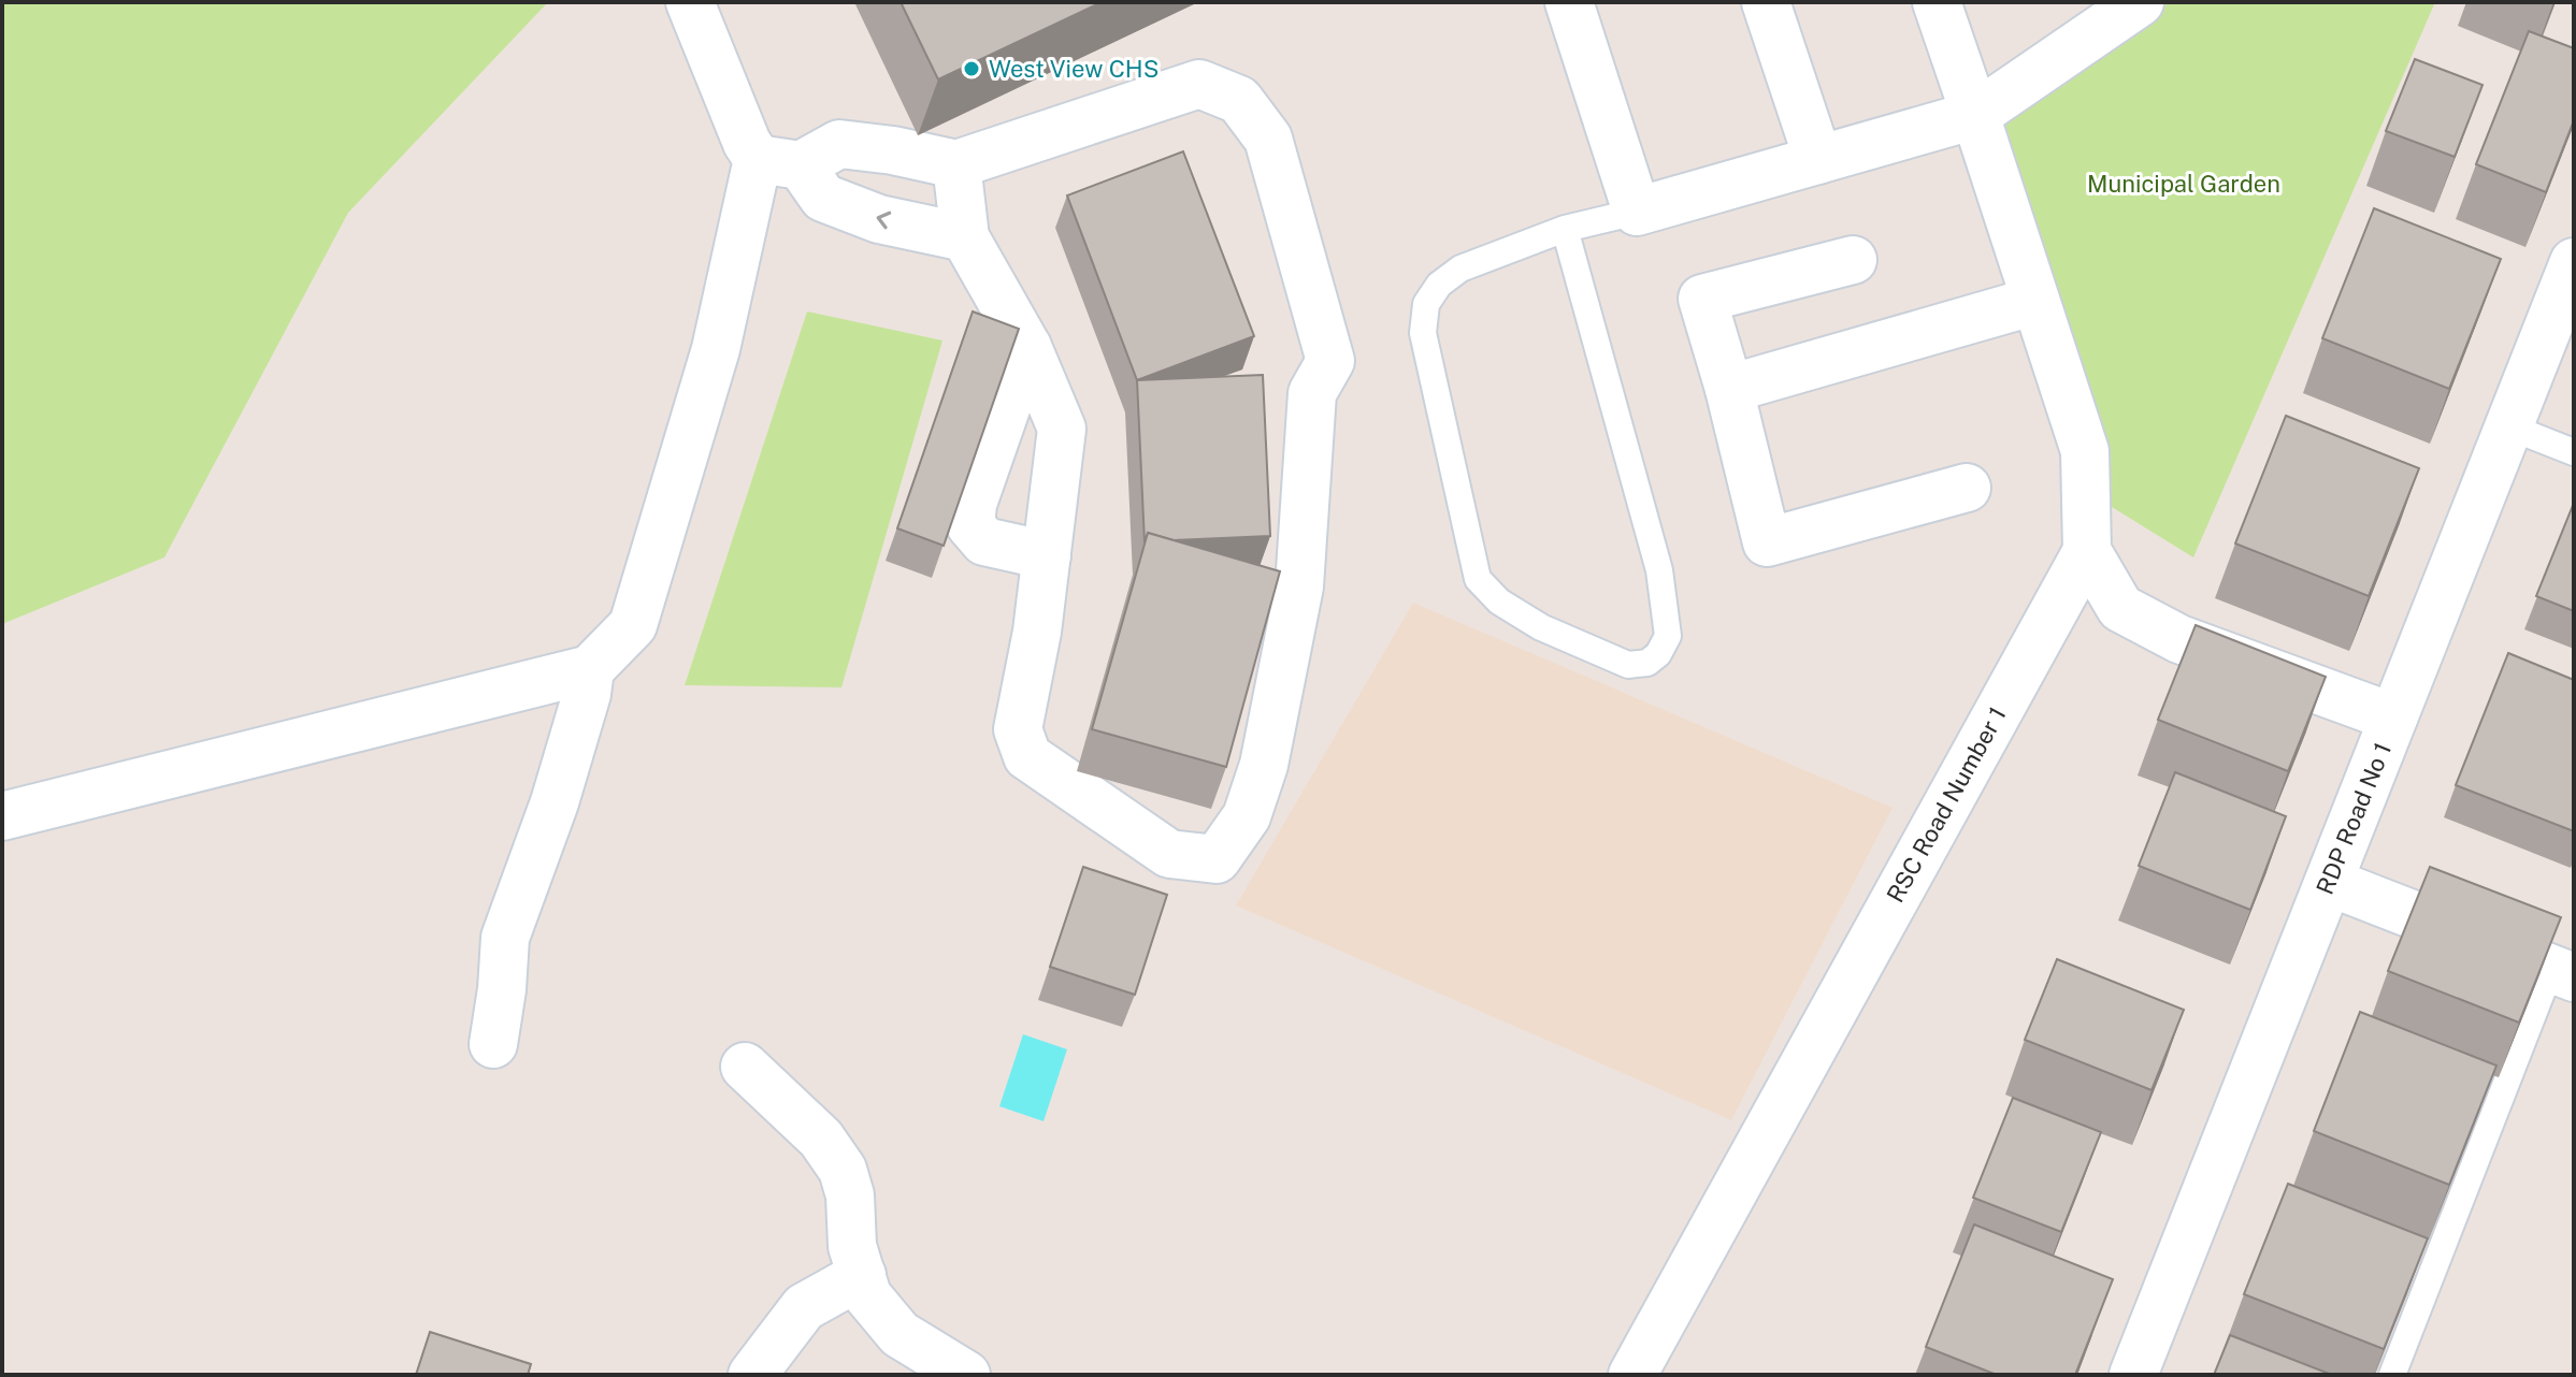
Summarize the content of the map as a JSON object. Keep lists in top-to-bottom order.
{
  "streets": {
    "street": ["RSC Road Number 1", "RDP Road No 1"]
  },
  "parks": ["Municipal Garden"],
  "places": ["West View CHS"]
}
